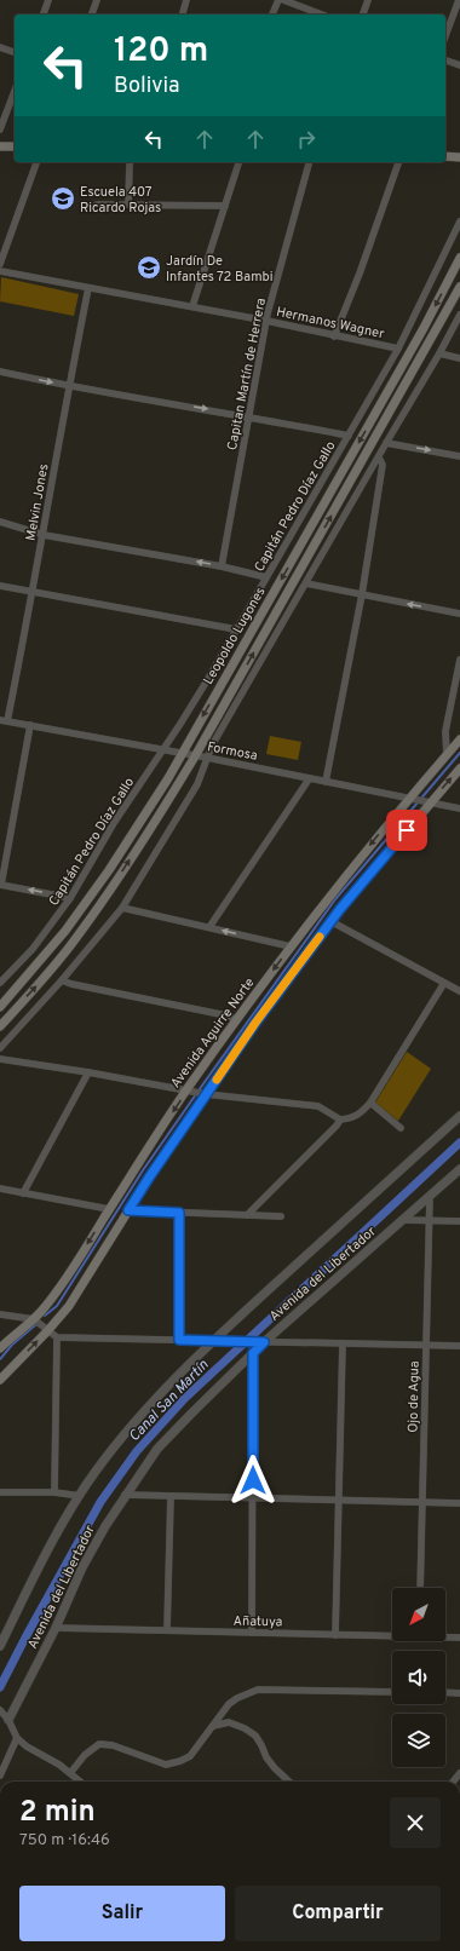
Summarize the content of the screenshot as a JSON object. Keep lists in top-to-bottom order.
{
  "streets": {
    "main road": ["Leopoldo Lugones", "Avenida Aguirre Norte"],
    "street": [
      "Hermanos Wagner",
      "Capitan Martín de Herrera",
      "Melvin Jones",
      "Capitán Pedro Díaz Gallo",
      "Formosa",
      "Avenida del Libertador",
      "Ojo de Agua",
      "Añatuya"
    ]
  },
  "crossings": [
    ["Hermanos Wagner", "Capitan Martín de Herrera"],
    ["Hermanos Wagner", "Melvin Jones"],
    ["Hermanos Wagner", "Capitán Pedro Díaz Gallo"],
    ["Melvin Jones", "Formosa"],
    ["Capitán Pedro Díaz Gallo", "Formosa"],
    ["Leopoldo Lugones", "Formosa"],
    ["Formosa", "Avenida Aguirre Norte"],
    ["Avenida del Libertador", "Ojo de Agua"],
    ["Avenida del Libertador", "Añatuya"]
  ],
  "water": ["Canal San Martín"],
  "places": {
    "school or university": ["Escuela 407 Ricardo Rojas", "Jardín De Infantes 72 Bambi"]
  },
  "north": "bottom left",
  "page": {
    "turn": ["120 m", "Bolivia"],
    "heading": ["2 min", "750 m · 16:46"],
    "buttons": ["Salir", "Compartir"]
  }
}
